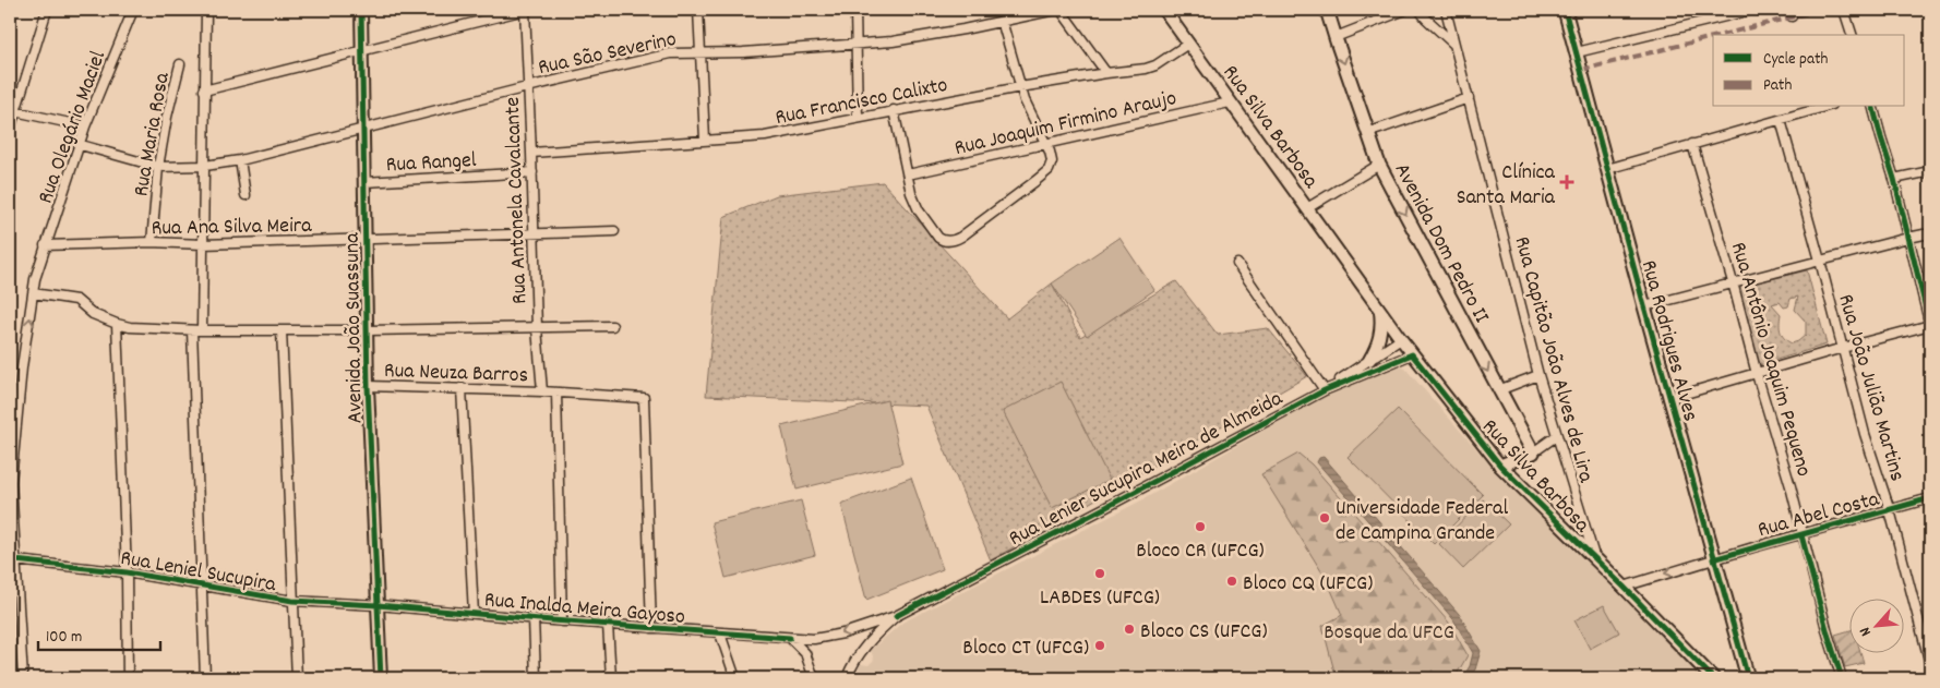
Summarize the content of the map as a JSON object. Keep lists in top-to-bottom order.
{
  "streets": {
    "main road": [
      "Rua Silva Barbosa",
      "Avenida Dom Pedro II",
      "Avenida João Suassuna",
      "Rua Rodrigues Alves"
    ],
    "street": [
      "Rua São Severino",
      "Rua Francisco Calixto",
      "Rua Joaquim Firmino Araujo",
      "Rua Olegário Maciel",
      "Rua Maria Rosa",
      "Rua Rangel",
      "Rua Antonela Cavalcante",
      "Rua Ana Silva Meira",
      "Rua Capitão João Alves de Lira",
      "Rua Antônio Joaquim Pequeno",
      "Rua Neuza Barros",
      "Rua João Julião Martins",
      "Rua Lenier Sucupira Meira de Almeida",
      "Rua Abel Costa",
      "Rua Leniel Sucupira",
      "Rua Inalda Meira Gayoso"
    ]
  },
  "crossings": [
    ["Rua São Severino", "Rua Olegário Maciel"],
    ["Rua São Severino", "Rua Maria Rosa"],
    ["Rua São Severino", "Rua Antonela Cavalcante"],
    ["Rua São Severino", "Avenida João Suassuna"],
    ["Rua Francisco Calixto", "Rua Silva Barbosa"],
    ["Rua Francisco Calixto", "Rua Antonela Cavalcante"],
    ["Rua Joaquim Firmino Araujo", "Rua Silva Barbosa"],
    ["Rua Silva Barbosa", "Rua Capitão João Alves de Lira"],
    ["Rua Silva Barbosa", "Rua Lenier Sucupira Meira de Almeida"],
    ["Rua Silva Barbosa", "Rua Abel Costa"],
    ["Rua Olegário Maciel", "Rua Ana Silva Meira"],
    ["Rua Olegário Maciel", "Rua Leniel Sucupira"],
    ["Rua Maria Rosa", "Rua Ana Silva Meira"],
    ["Rua Rangel", "Rua Antonela Cavalcante"],
    ["Rua Rangel", "Avenida João Suassuna"],
    ["Rua Antonela Cavalcante", "Rua Ana Silva Meira"],
    ["Rua Antonela Cavalcante", "Rua Neuza Barros"],
    ["Rua Ana Silva Meira", "Avenida João Suassuna"],
    ["Avenida João Suassuna", "Rua Neuza Barros"],
    ["Avenida João Suassuna", "Rua Leniel Sucupira"],
    ["Avenida João Suassuna", "Rua Inalda Meira Gayoso"],
    ["Rua Rodrigues Alves", "Rua Abel Costa"],
    ["Rua Antônio Joaquim Pequeno", "Rua Abel Costa"],
    ["Rua Neuza Barros", "Rua Inalda Meira Gayoso"],
    ["Rua João Julião Martins", "Rua Abel Costa"],
    ["Rua Lenier Sucupira Meira de Almeida", "Rua Inalda Meira Gayoso"],
    ["Rua Leniel Sucupira", "Rua Inalda Meira Gayoso"]
  ],
  "one_way": ["Avenida Dom Pedro II"],
  "parks": ["Bosque da UFCG"],
  "places": {
    "health": ["Clínica Santa Maria"],
    "other": [
      "Universidade Federal de Campina Grande",
      "Bloco CR (UFCG)",
      "LABDES (UFCG)",
      "Bloco CQ (UFCG)",
      "Bloco CS (UFCG)",
      "Bloco CT (UFCG)"
    ]
  },
  "legend": ["Cycle path", "Path"],
  "scale_bar": "100 m",
  "north": "bottom left"
}
